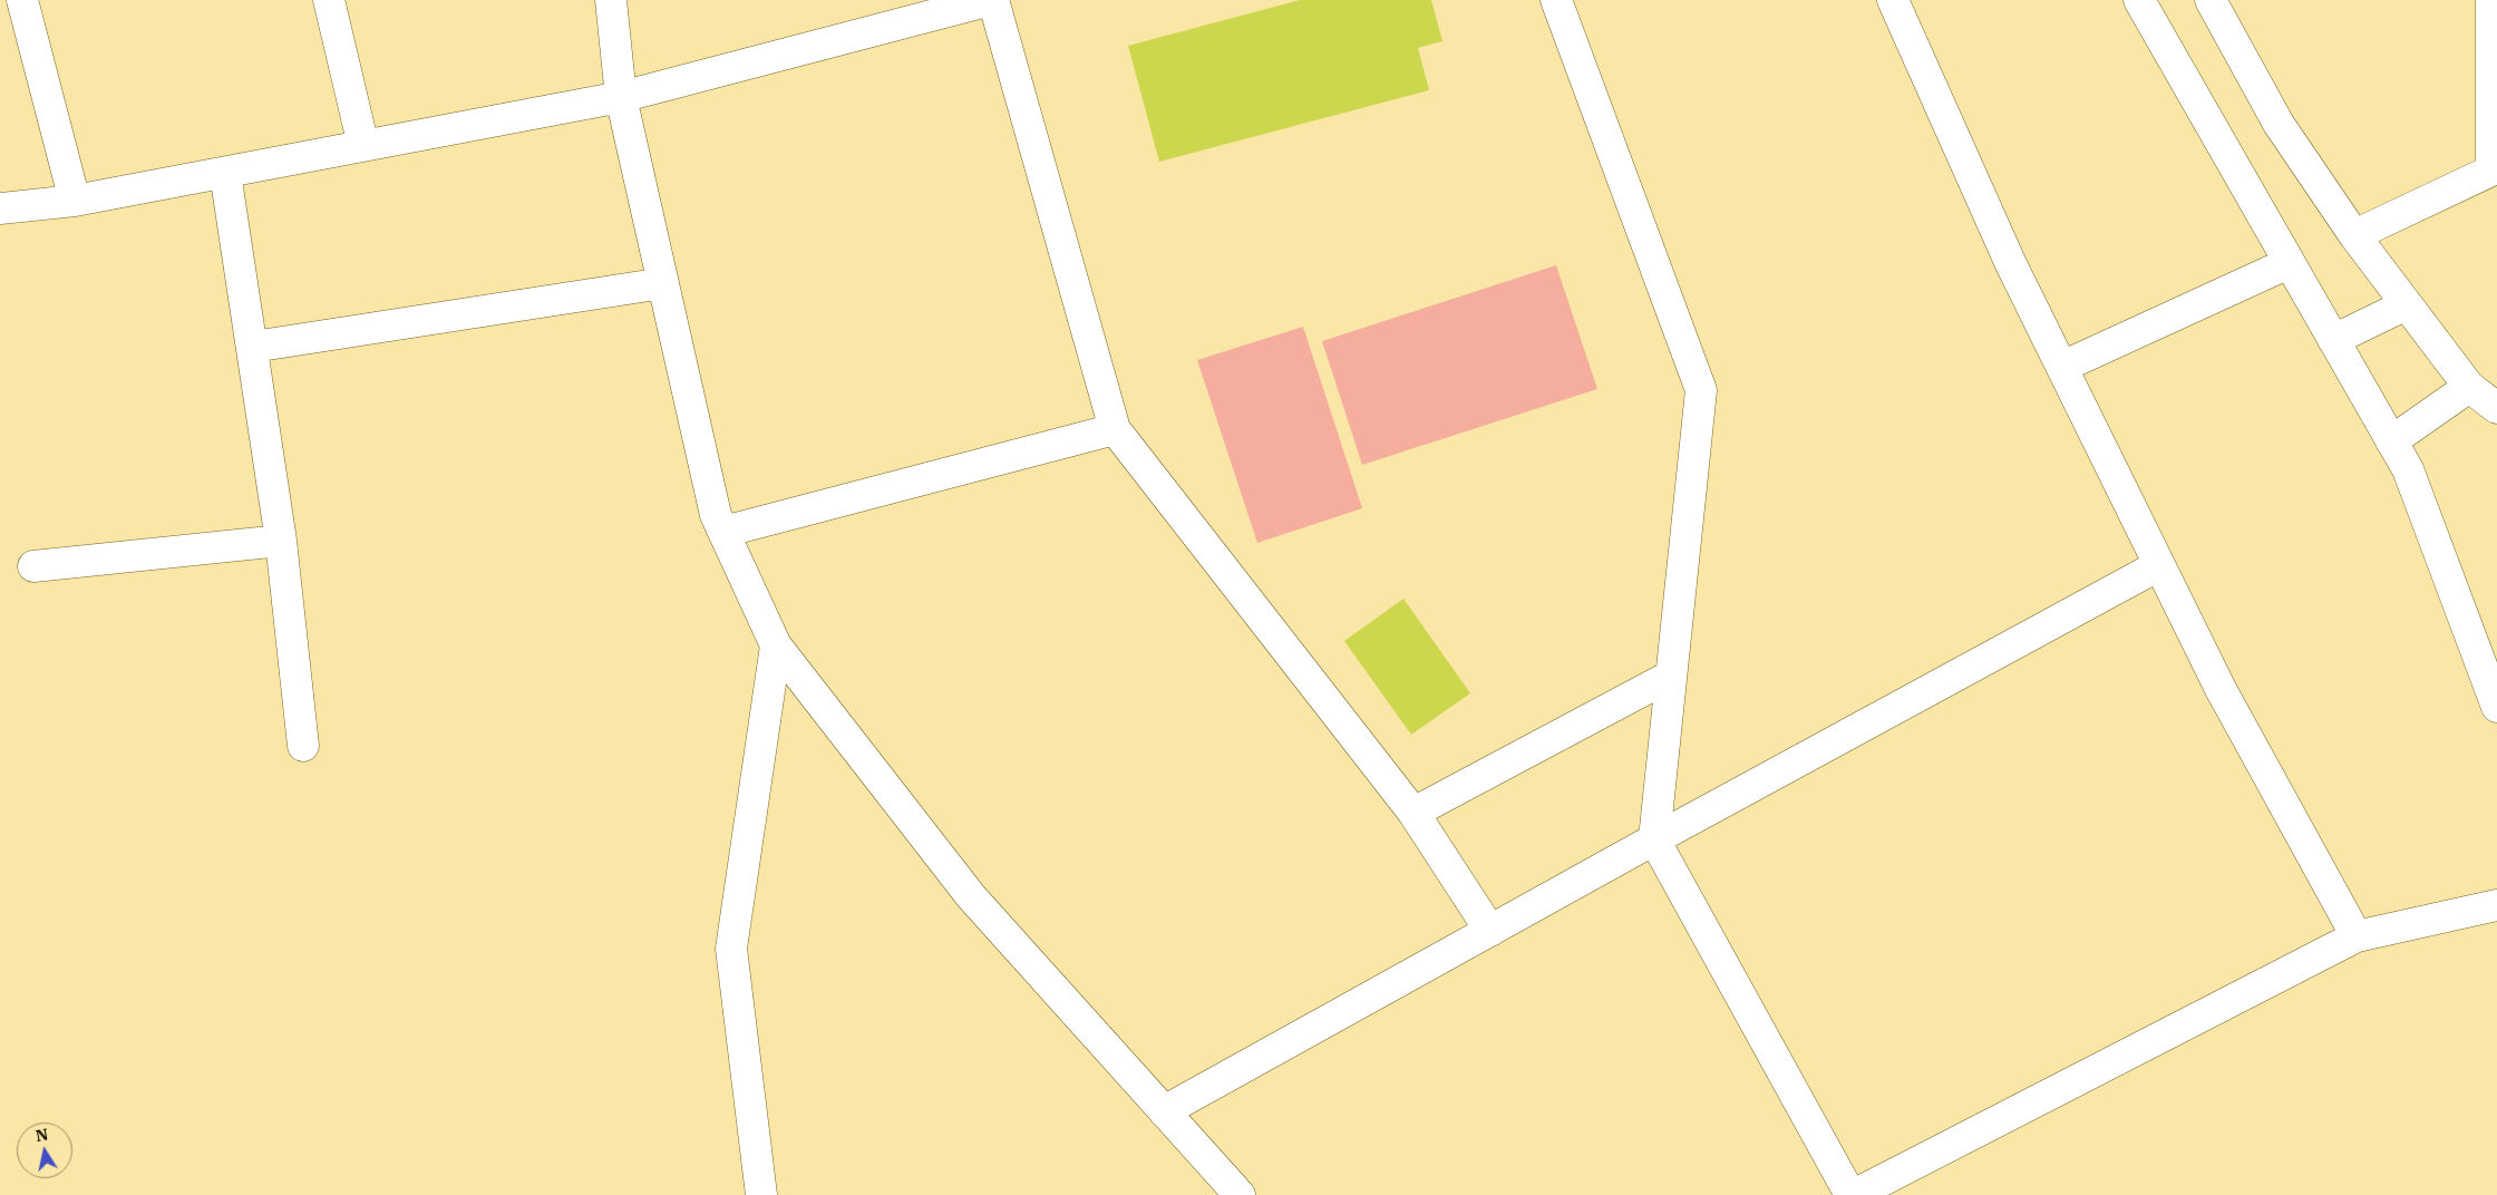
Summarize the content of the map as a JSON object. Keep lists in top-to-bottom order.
{
  "north": "top"
}
